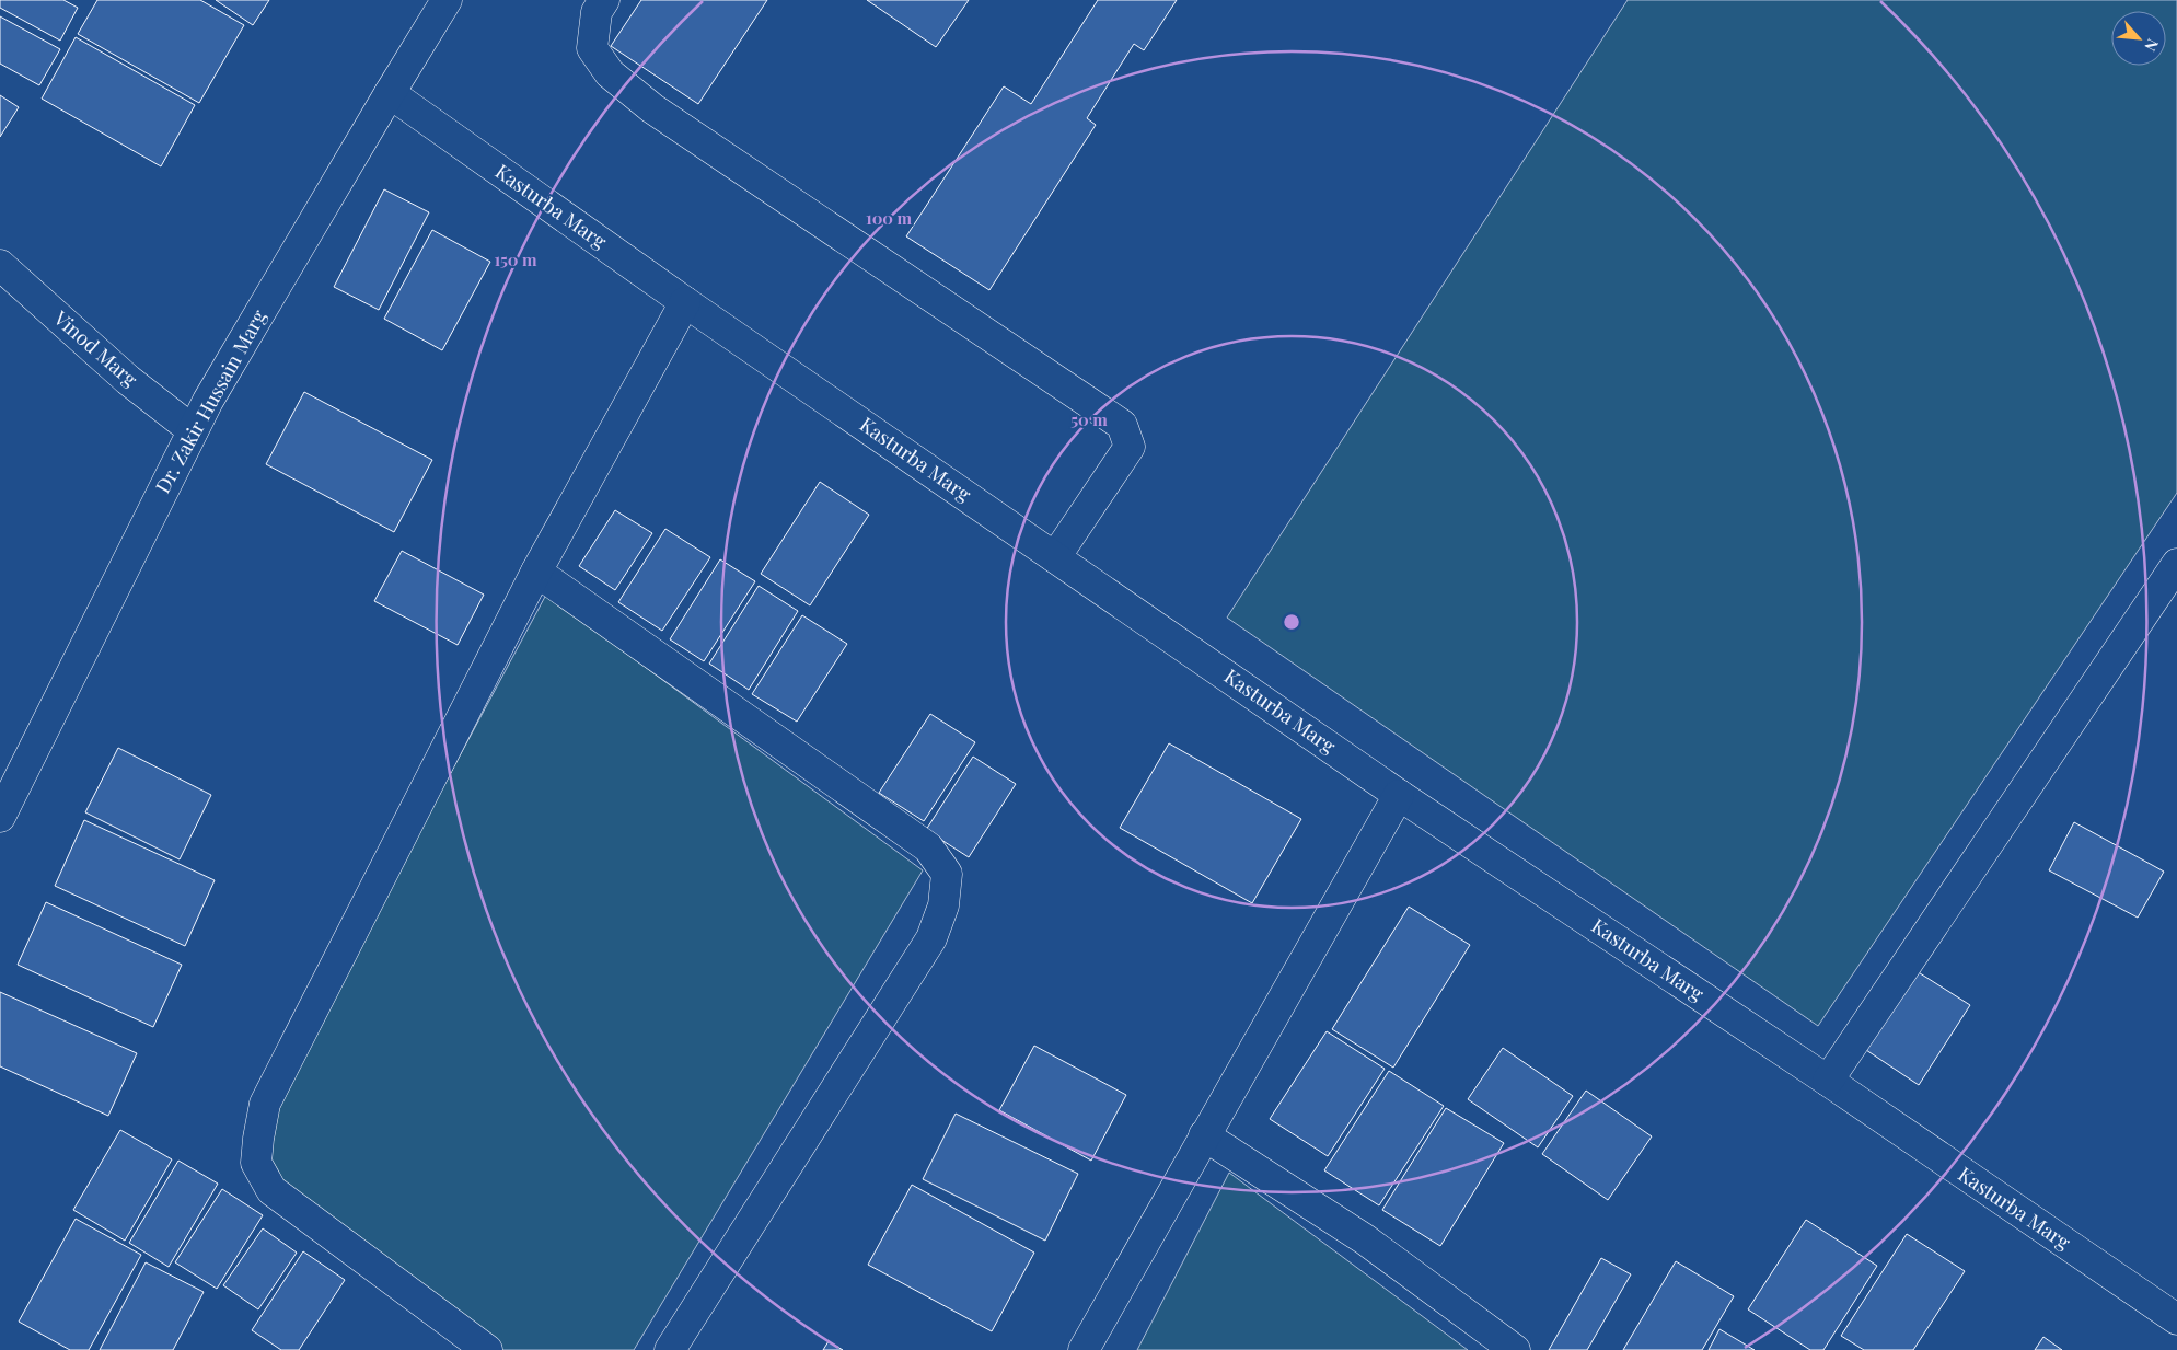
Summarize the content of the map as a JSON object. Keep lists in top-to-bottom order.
{
  "streets": {
    "street": ["Kasturba Marg", "Vinod Marg", "Dr. Zakir Hussain Marg"]
  },
  "crossings": [
    ["Kasturba Marg", "Dr. Zakir Hussain Marg"],
    ["Vinod Marg", "Dr. Zakir Hussain Marg"]
  ],
  "north": "bottom right",
  "rings": ["100 m", "150 m", "50 m"]
}
